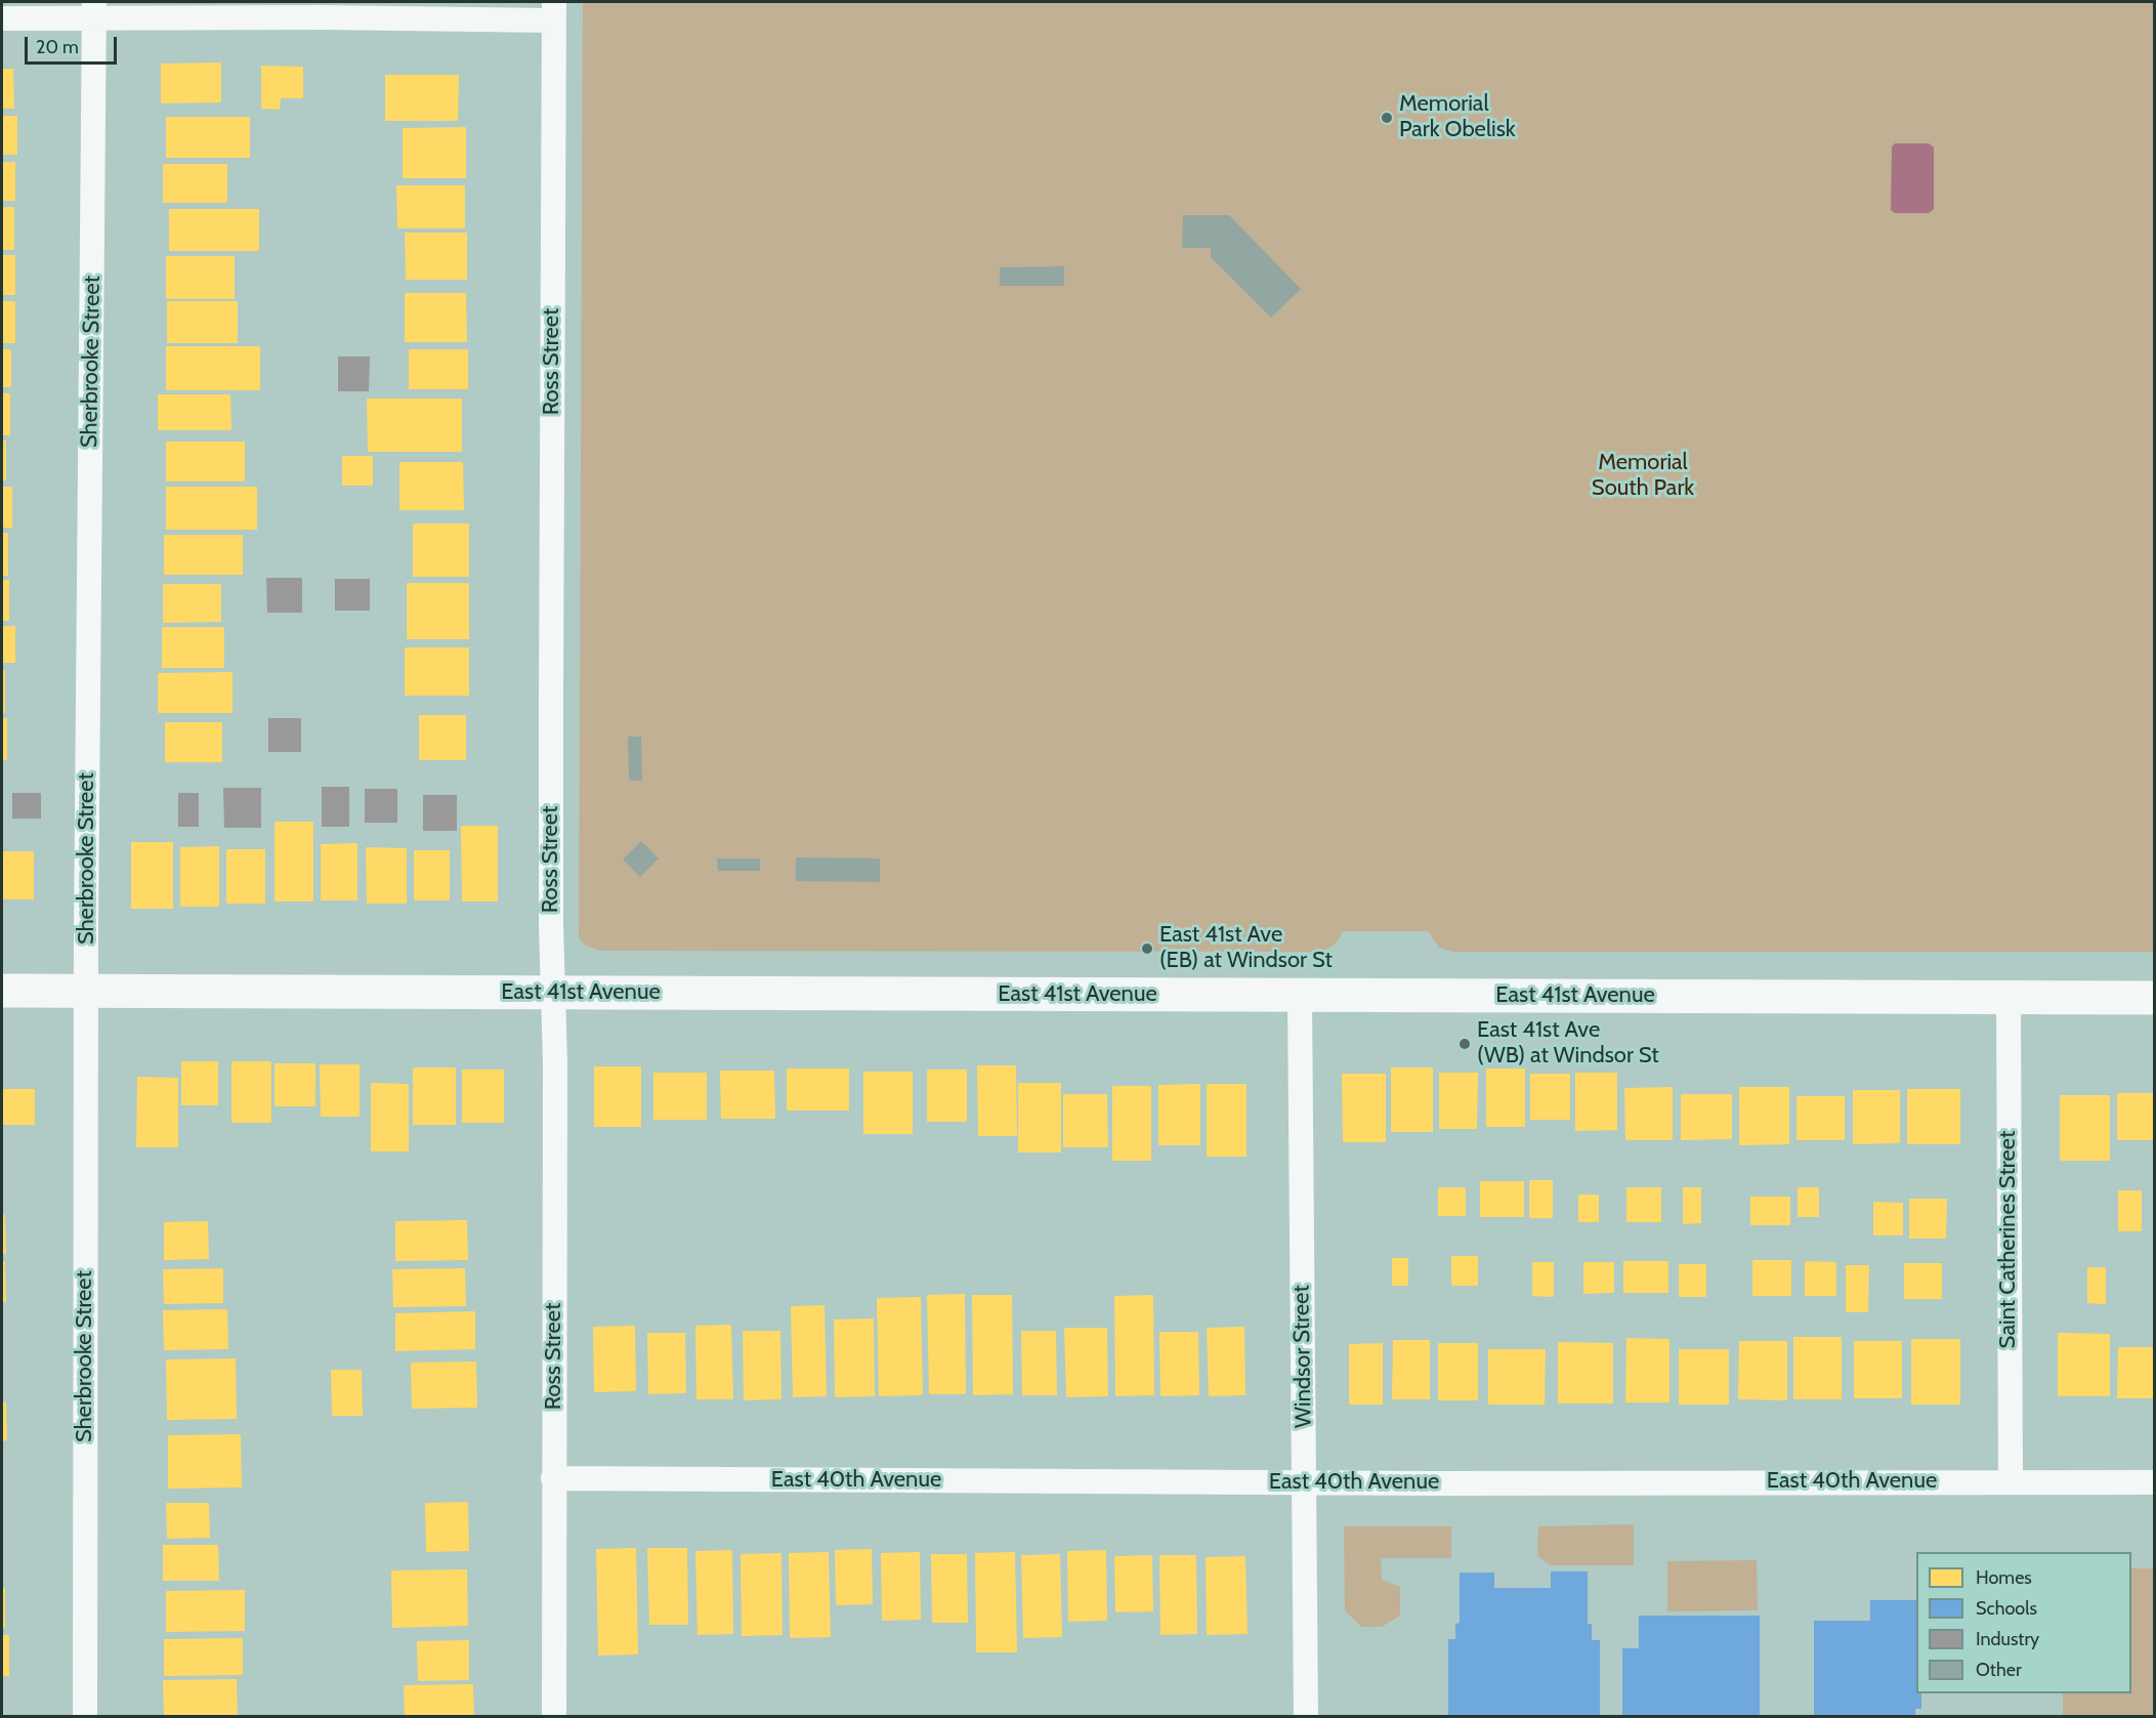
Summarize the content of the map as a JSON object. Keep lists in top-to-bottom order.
{
  "streets": {
    "main road": ["East 41st Avenue"],
    "street": [
      "Sherbrooke Street",
      "Ross Street",
      "Saint Catherines Street",
      "Windsor Street",
      "East 40th Avenue"
    ]
  },
  "crossings": [
    ["Sherbrooke Street", "East 41st Avenue"],
    ["Ross Street", "East 41st Avenue"],
    ["Ross Street", "East 40th Avenue"],
    ["East 41st Avenue", "Saint Catherines Street"],
    ["East 41st Avenue", "Windsor Street"],
    ["Saint Catherines Street", "East 40th Avenue"],
    ["Windsor Street", "East 40th Avenue"]
  ],
  "parks": ["Memorial South Park"],
  "places": ["Memorial Park Obelisk", "East 41st Ave (EB) at Windsor St", "East 41st Ave (WB) at Windsor St"],
  "legend": [
    "Homes",
    "Schools",
    "Industry",
    "Other"
  ],
  "scale_bar": "20 m"
}
